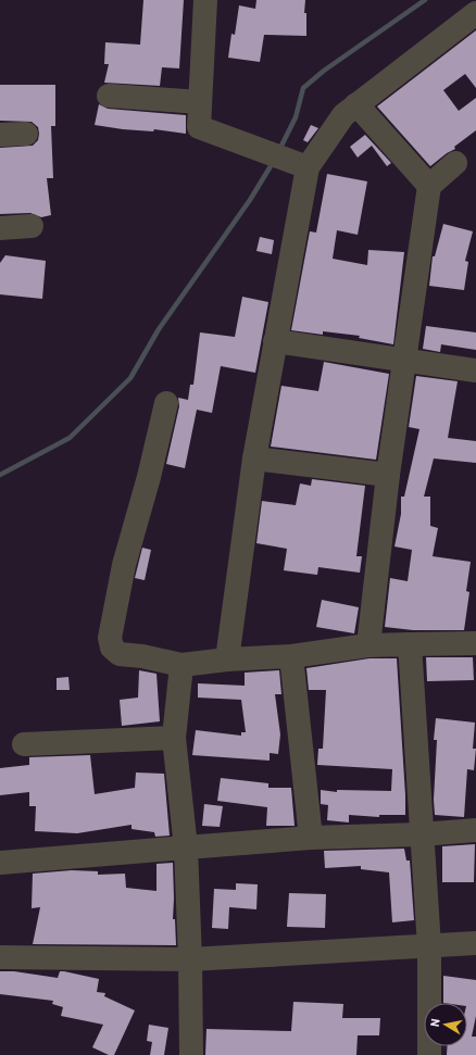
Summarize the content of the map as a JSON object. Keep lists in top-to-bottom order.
{
  "north": "left"
}
